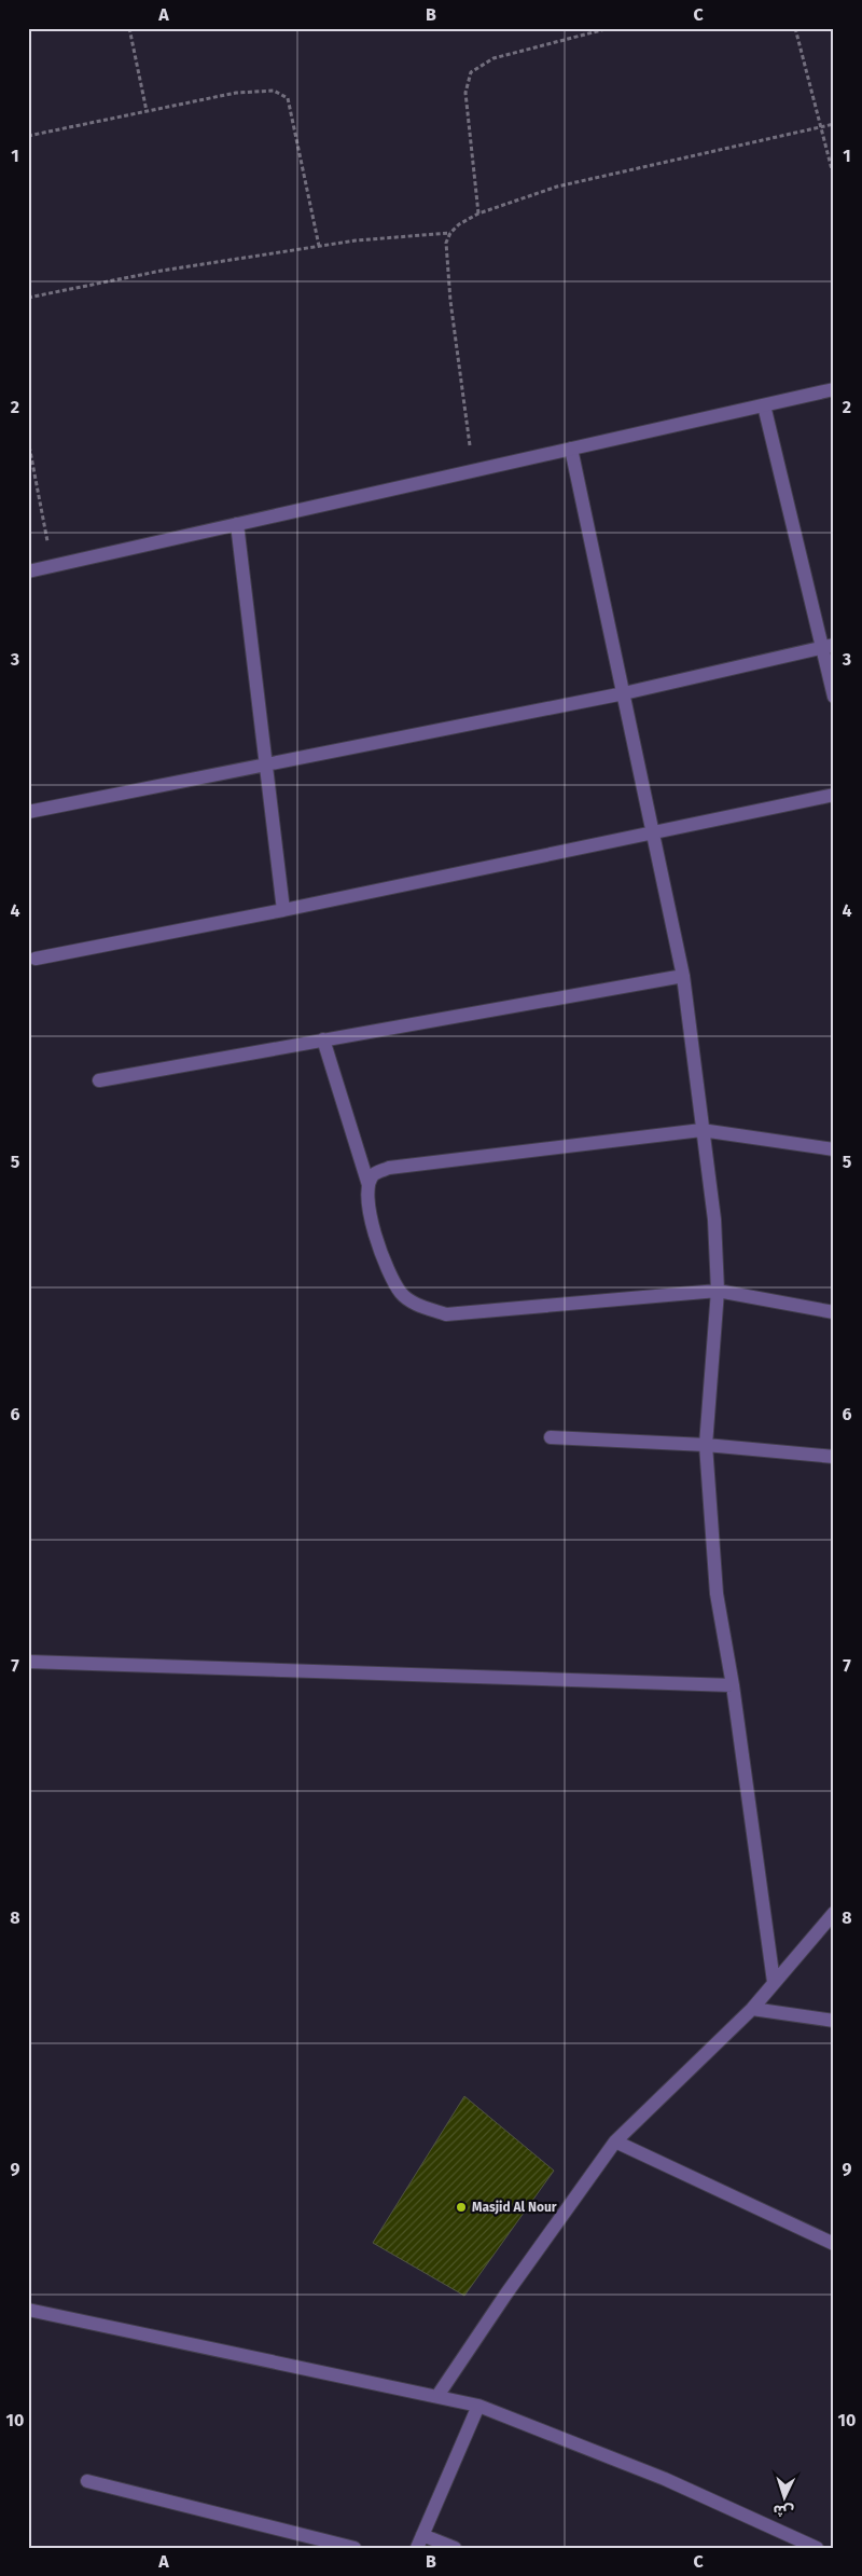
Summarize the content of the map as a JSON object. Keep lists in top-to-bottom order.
{
  "places": ["Masjid Al Nour"],
  "north": "bottom",
  "grid": {
    "columns": ["A", "B", "C"],
    "rows": [
      "1",
      "2",
      "3",
      "4",
      "5",
      "6",
      "7",
      "8",
      "9",
      "10"
    ]
  }
}
